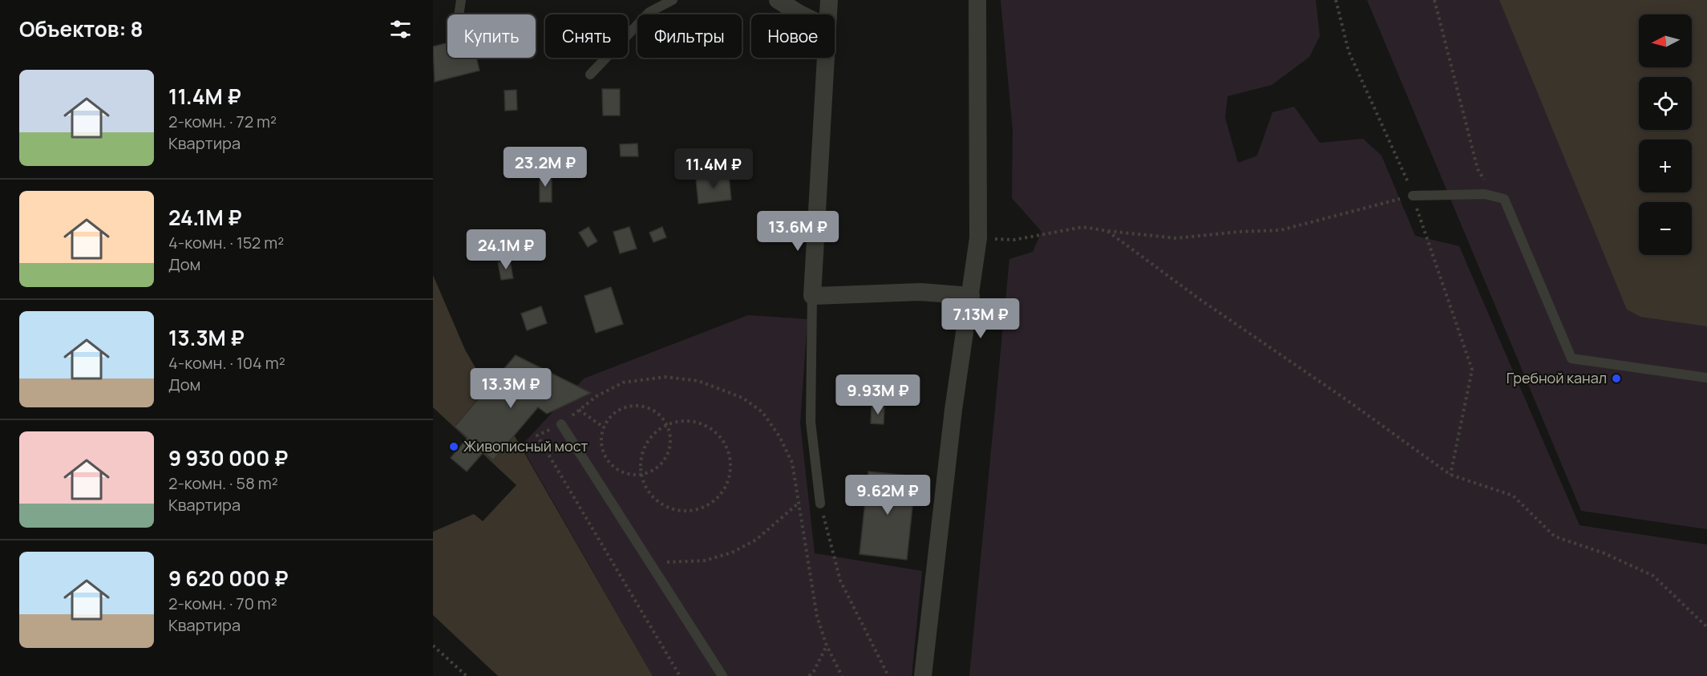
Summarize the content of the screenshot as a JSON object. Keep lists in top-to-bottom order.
{
  "places": ["Гребной канал", "Живописный мост"],
  "north": "left",
  "page": {
    "heading": "Объектов: 8",
    "map_buttons": ["+", "−"],
    "chip": [
      "Купить",
      "Снять",
      "Фильтры",
      "Новое"
    ],
    "list": [
      {
        "name": "11.4M ₽",
        "note": "2-комн. · 72 m² · Квартира"
      },
      {
        "name": "24.1M ₽",
        "note": "4-комн. · 152 m² · Дом"
      },
      {
        "name": "13.3M ₽",
        "note": "4-комн. · 104 m² · Дом"
      },
      {
        "name": "9 930 000 ₽",
        "note": "2-комн. · 58 m² · Квартира"
      },
      {
        "name": "9 620 000 ₽",
        "note": "2-комн. · 70 m² · Квартира"
      }
    ],
    "price": [
      "23.2M ₽",
      "11.4M ₽",
      "13.6M ₽",
      "24.1M ₽",
      "7.13M ₽",
      "13.3M ₽",
      "9.93M ₽",
      "9.62M ₽"
    ]
  }
}
